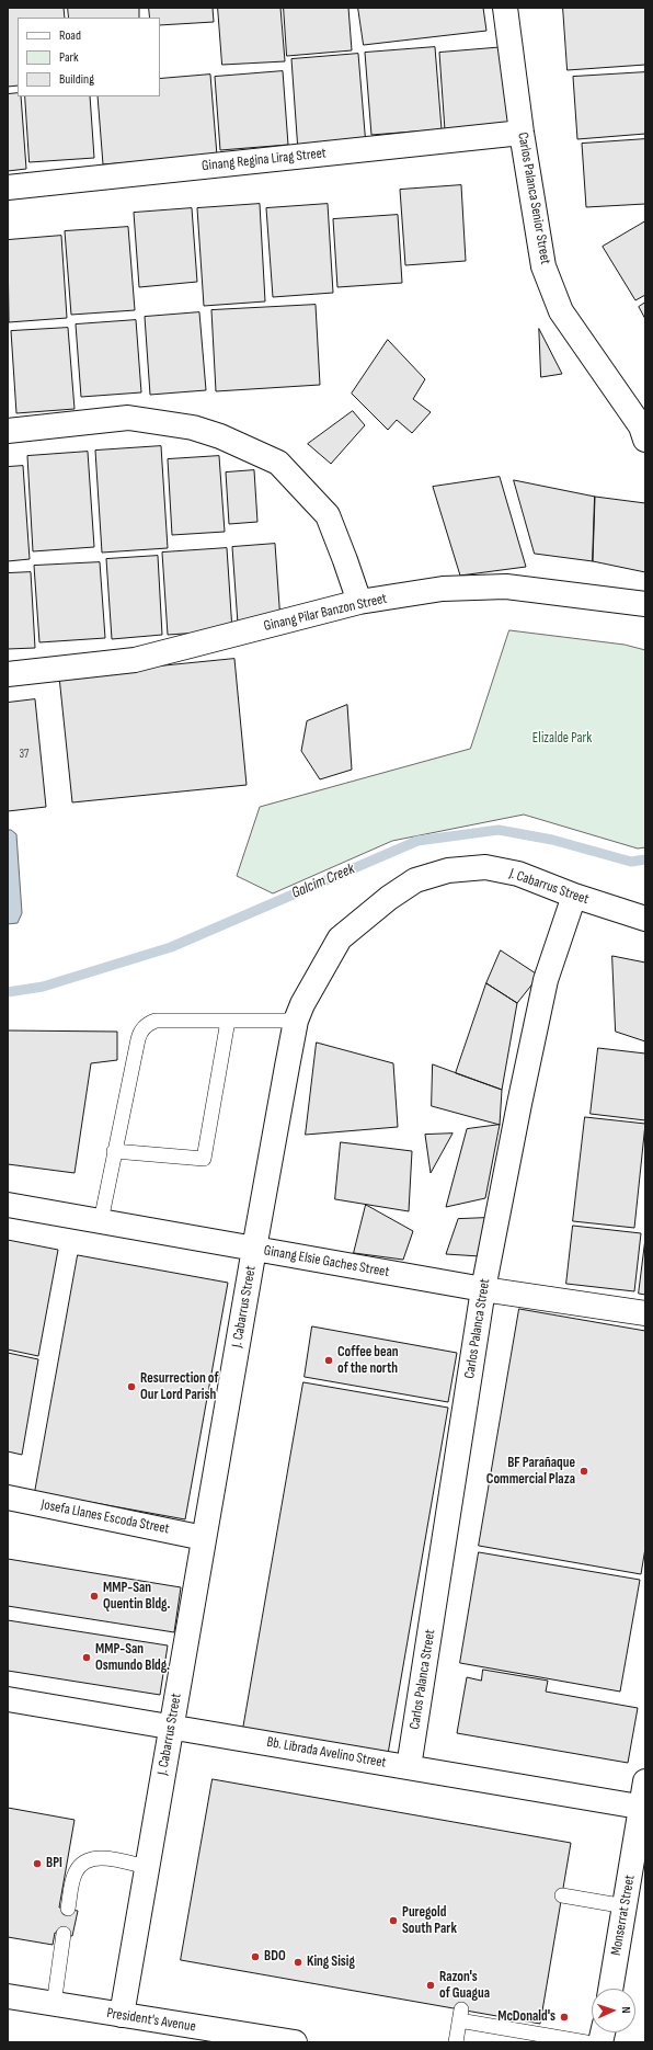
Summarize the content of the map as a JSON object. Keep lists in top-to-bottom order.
{
  "streets": {
    "street": [
      "Ginang Regina Lirag Street",
      "Carlos Palanca Senior Street",
      "Ginang Pilar Banzon Street",
      "J. Cabarrus Street",
      "Ginang Elsie Gaches Street",
      "Carlos Palanca Street",
      "Josefa Llanes Escoda Street",
      "Bb. Librada Avelino Street",
      "Monserrat Street",
      "President's Avenue"
    ]
  },
  "crossings": [
    ["Ginang Regina Lirag Street", "Carlos Palanca Senior Street"],
    ["J. Cabarrus Street", "Ginang Elsie Gaches Street"],
    ["J. Cabarrus Street", "Carlos Palanca Street"],
    ["J. Cabarrus Street", "Josefa Llanes Escoda Street"],
    ["J. Cabarrus Street", "Bb. Librada Avelino Street"],
    ["J. Cabarrus Street", "President's Avenue"],
    ["Ginang Elsie Gaches Street", "Carlos Palanca Street"],
    ["Carlos Palanca Street", "Bb. Librada Avelino Street"],
    ["Bb. Librada Avelino Street", "Monserrat Street"]
  ],
  "water": ["Galcim Creek"],
  "parks": ["Elizalde Park"],
  "places": [
    "Coffee bean of the north",
    "Resurrection of Our Lord Parish",
    "BF Parañaque Commercial Plaza",
    "MMP-San Quentin Bldg.",
    "MMP-San Osmundo Bldg.",
    "BPI",
    "Puregold South Park",
    "BDO",
    "King Sisig",
    "Razon's of Guagua",
    "McDonald's"
  ],
  "house_numbers": ["37"],
  "legend": ["Road", "Park", "Building"],
  "north": "right"
}
